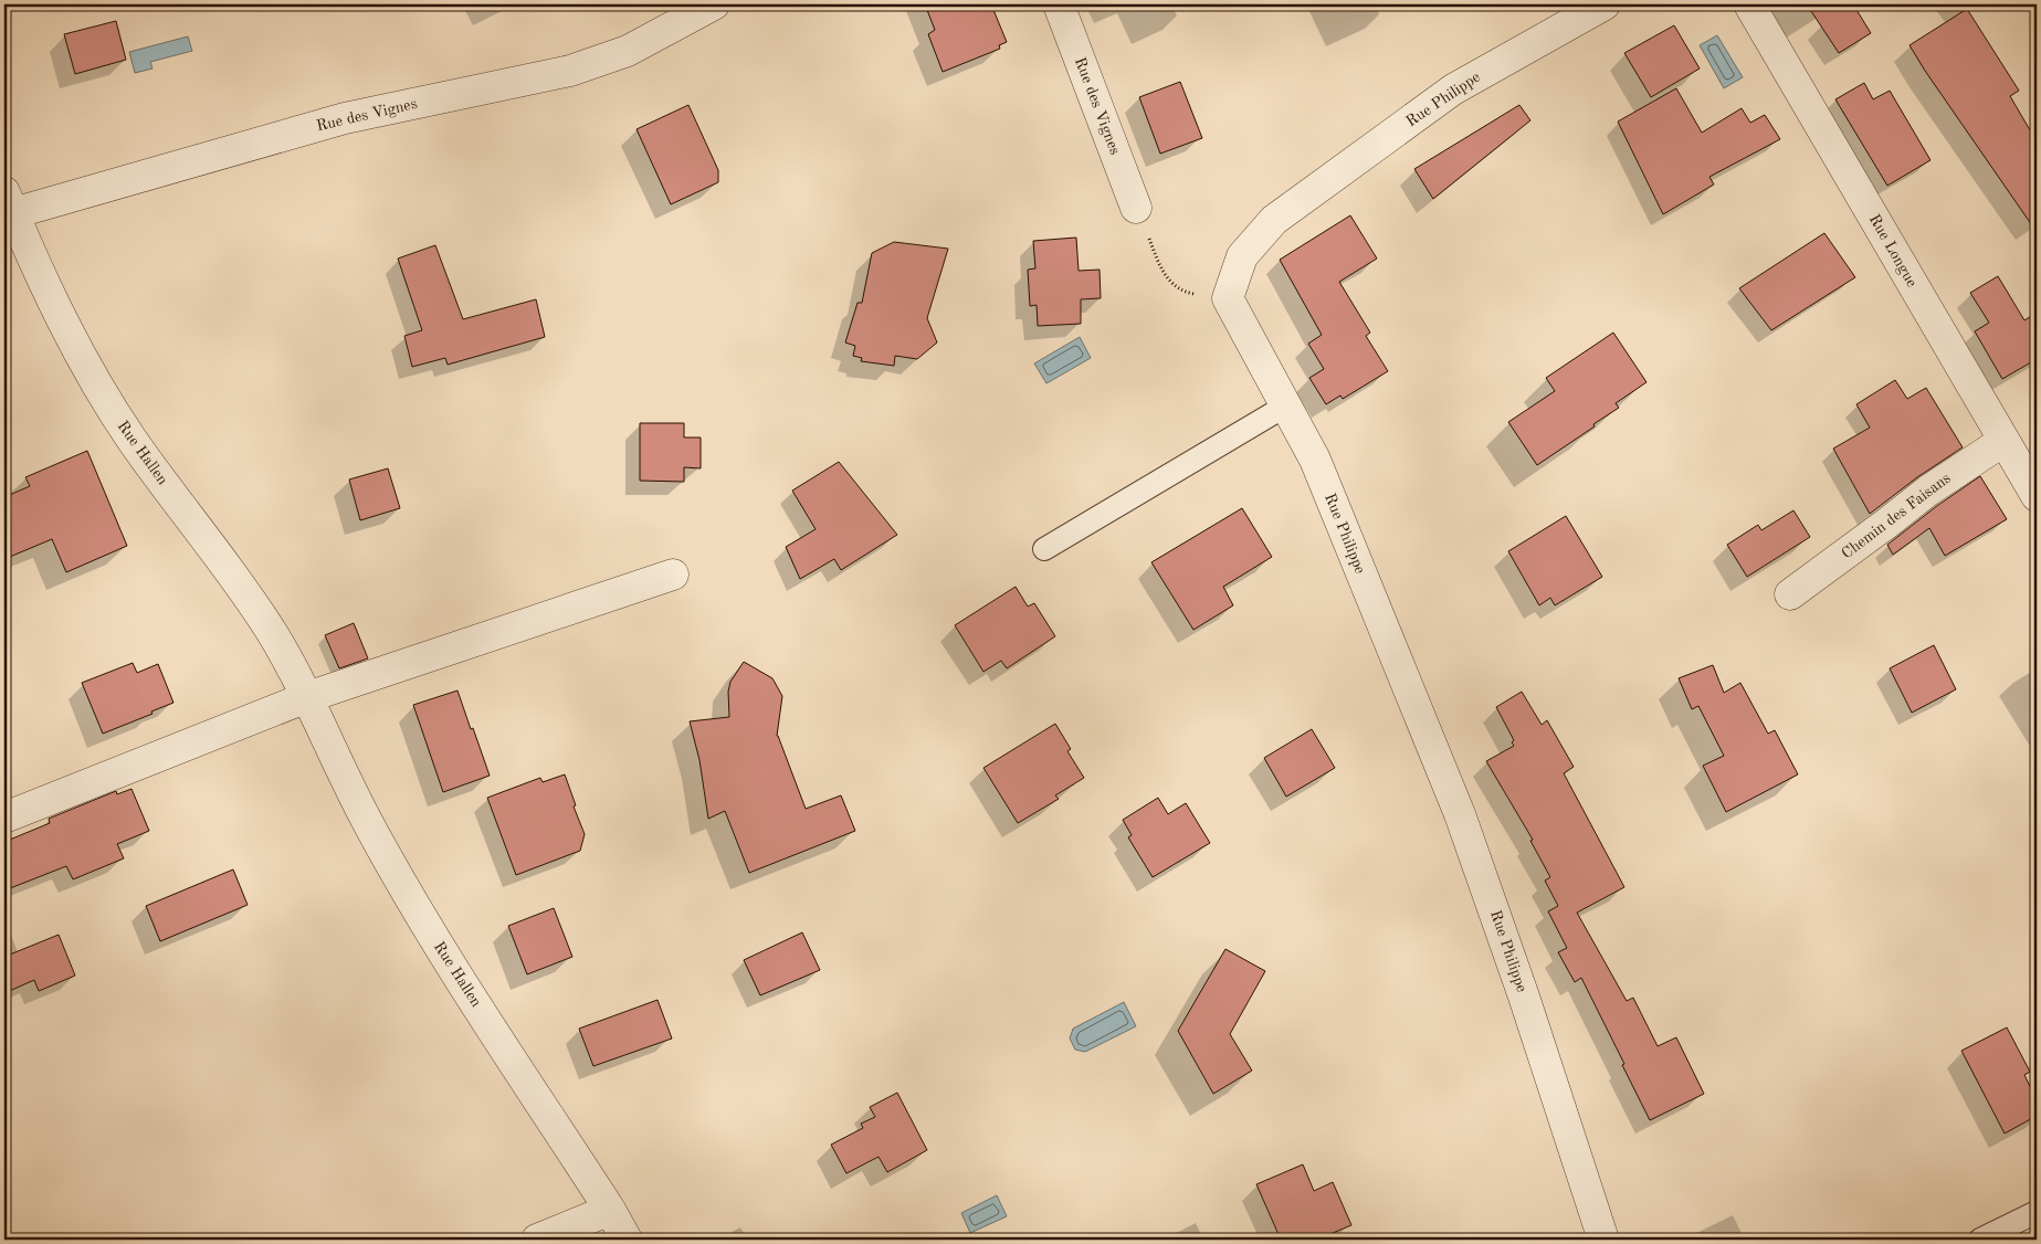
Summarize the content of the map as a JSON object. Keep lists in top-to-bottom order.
{
  "streets": {
    "street": [
      "Rue Philippe",
      "Rue des Vignes",
      "Rue Longue",
      "Rue Hallen",
      "Chemin des Faisans"
    ]
  },
  "crossings": [
    ["Rue des Vignes", "Rue Hallen"],
    ["Rue Longue", "Chemin des Faisans"]
  ]
}
